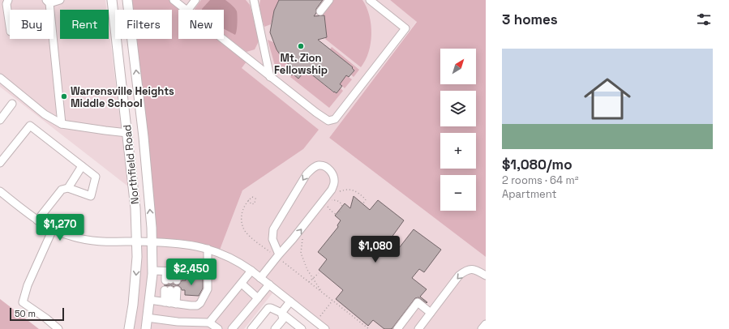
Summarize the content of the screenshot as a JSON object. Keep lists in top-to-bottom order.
{
  "streets": {
    "main road": ["Northfield Road"]
  },
  "places": ["Mt. Zion Fellowship", "Warrensville Heights Middle School"],
  "scale_bar": "50 m",
  "north": "top right",
  "page": {
    "heading": "3 homes",
    "chip": [
      "Buy",
      "Rent",
      "Filters",
      "New"
    ],
    "list": [
      {
        "name": "$1,080/mo",
        "note": "2 rooms · 64 m² · Apartment"
      }
    ],
    "map_buttons": ["+", "−"],
    "price": ["$1,270", "$1,080", "$2,450"],
    "scale": "50 m"
  }
}
